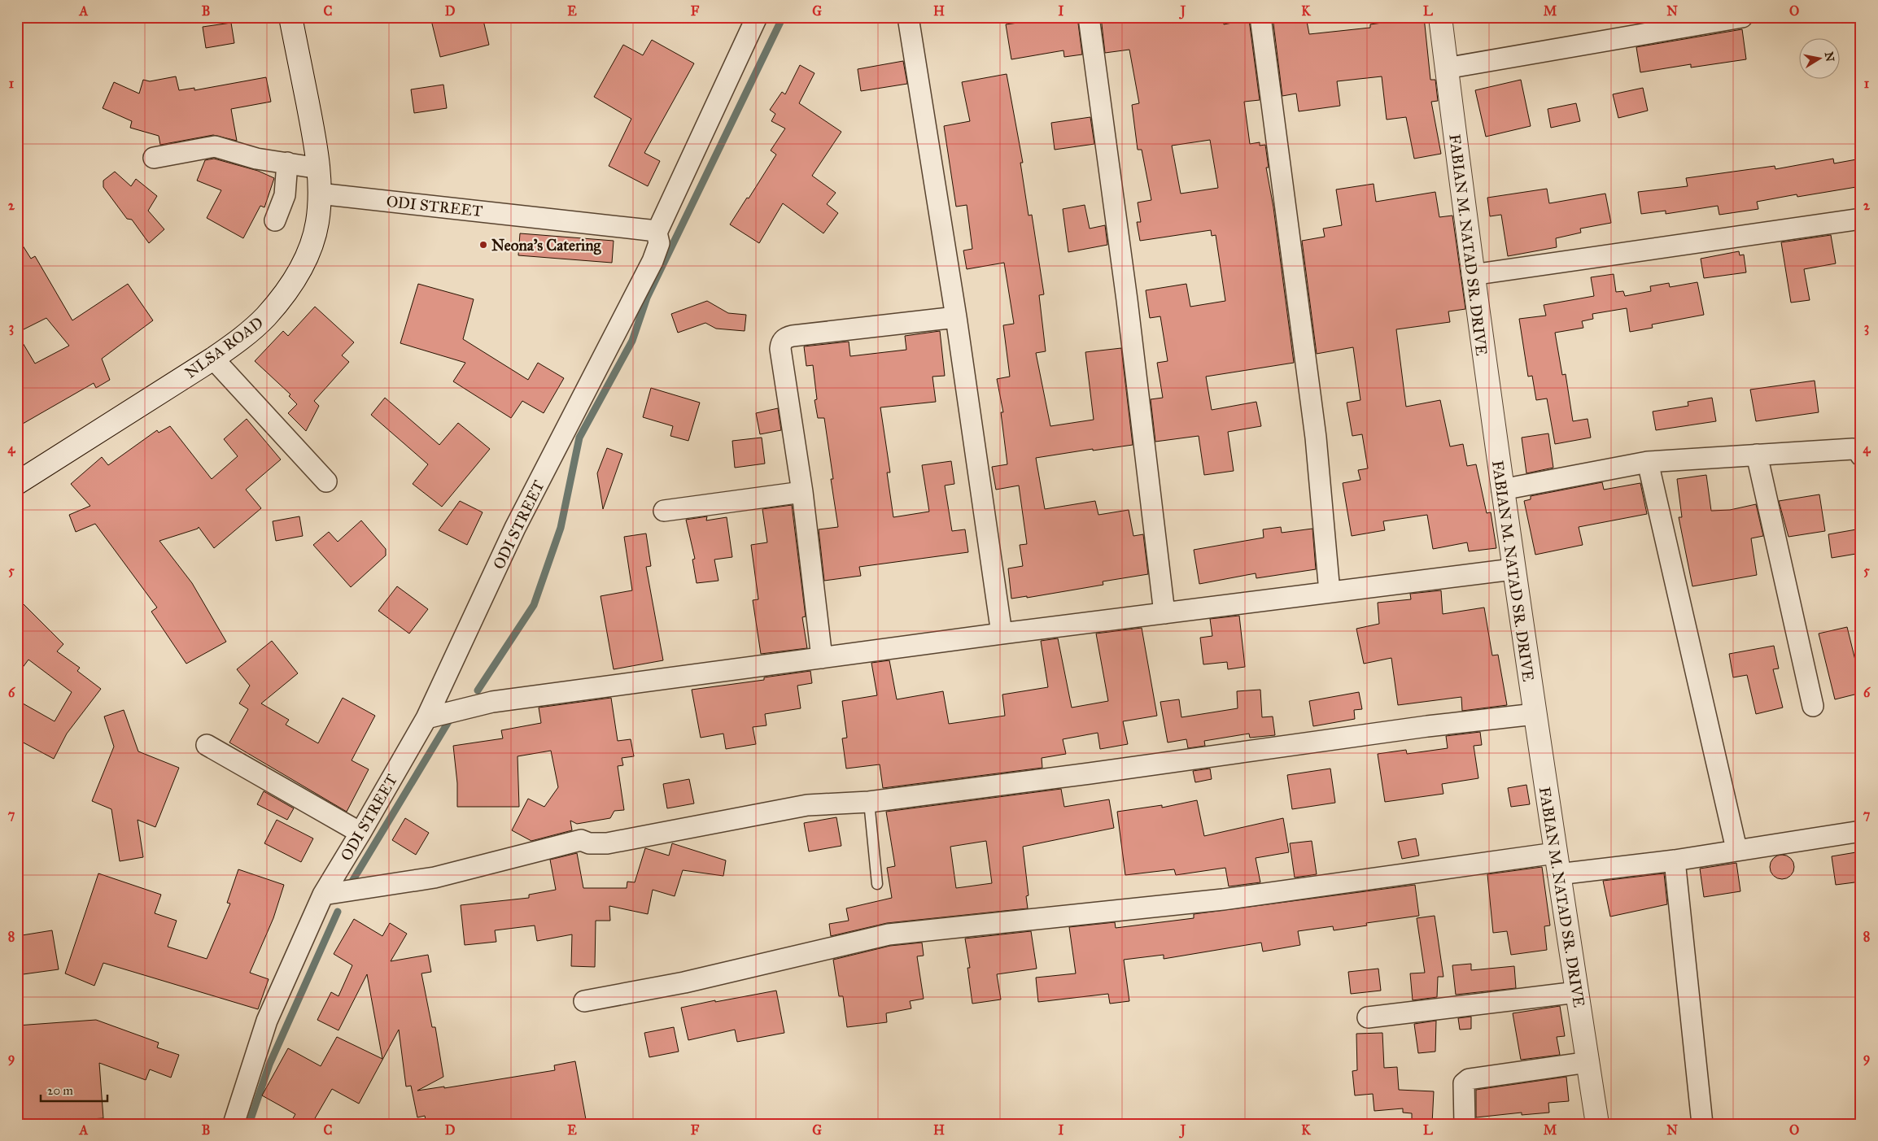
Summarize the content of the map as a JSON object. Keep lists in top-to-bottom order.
{
  "streets": {
    "street": ["ODI STREET", "FABIAN M. NATAD SR. DRIVE", "NLSA ROAD"]
  },
  "crossings": [
    ["ODI STREET", "NLSA ROAD"]
  ],
  "places": ["Neona's Catering"],
  "scale_bar": "20 m",
  "north": "right",
  "grid": {
    "columns": [
      "A",
      "B",
      "C",
      "D",
      "E",
      "F",
      "G",
      "H",
      "I",
      "J",
      "K",
      "L",
      "M",
      "N",
      "O"
    ],
    "rows": [
      "1",
      "2",
      "3",
      "4",
      "5",
      "6",
      "7",
      "8",
      "9"
    ]
  }
}
